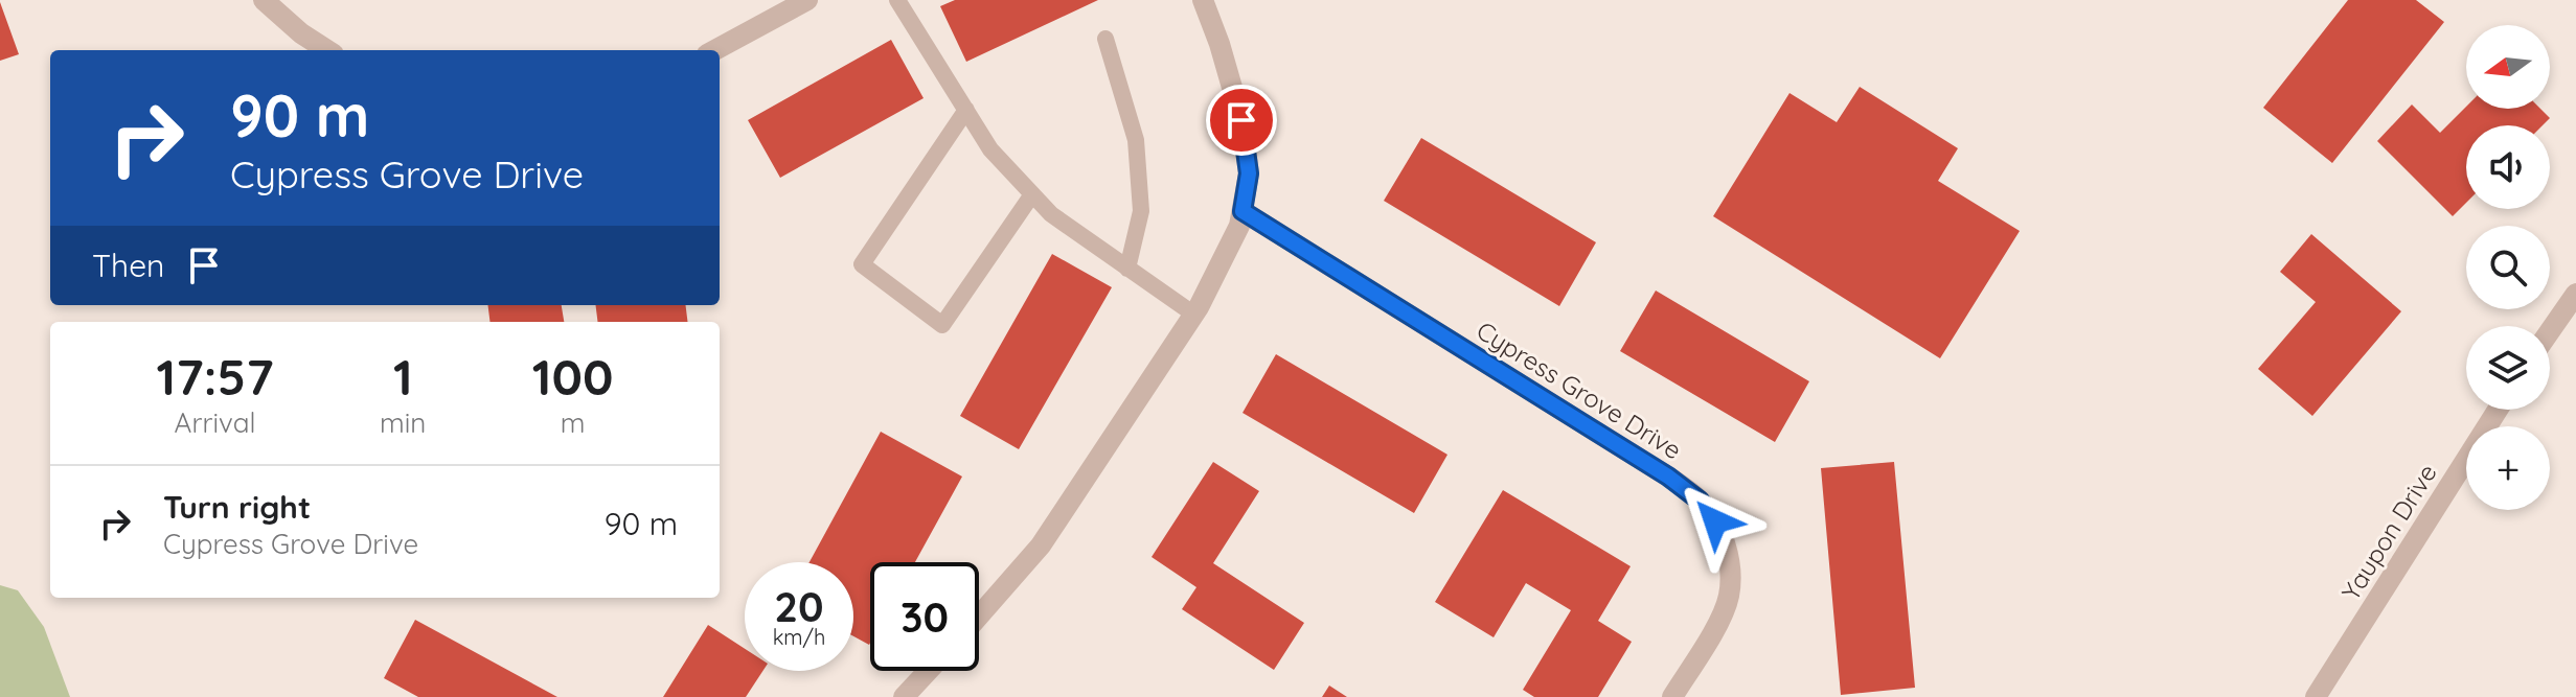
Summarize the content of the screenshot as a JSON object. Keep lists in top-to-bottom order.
{
  "streets": {
    "street": ["Cypress Grove Drive", "Yaupon Drive"]
  },
  "north": "left",
  "page": {
    "map_buttons": "+",
    "turn": ["90 m", "Cypress Grove Drive"],
    "then": "Then",
    "eta": [
      "17:57",
      "Arrival",
      "1",
      "min",
      "100",
      "m"
    ],
    "list": [
      {
        "name": "Turn right",
        "note": "Cypress Grove Drive",
        "value": "90 m"
      }
    ],
    "speed": "20 km/h",
    "limit": "30"
  }
}
